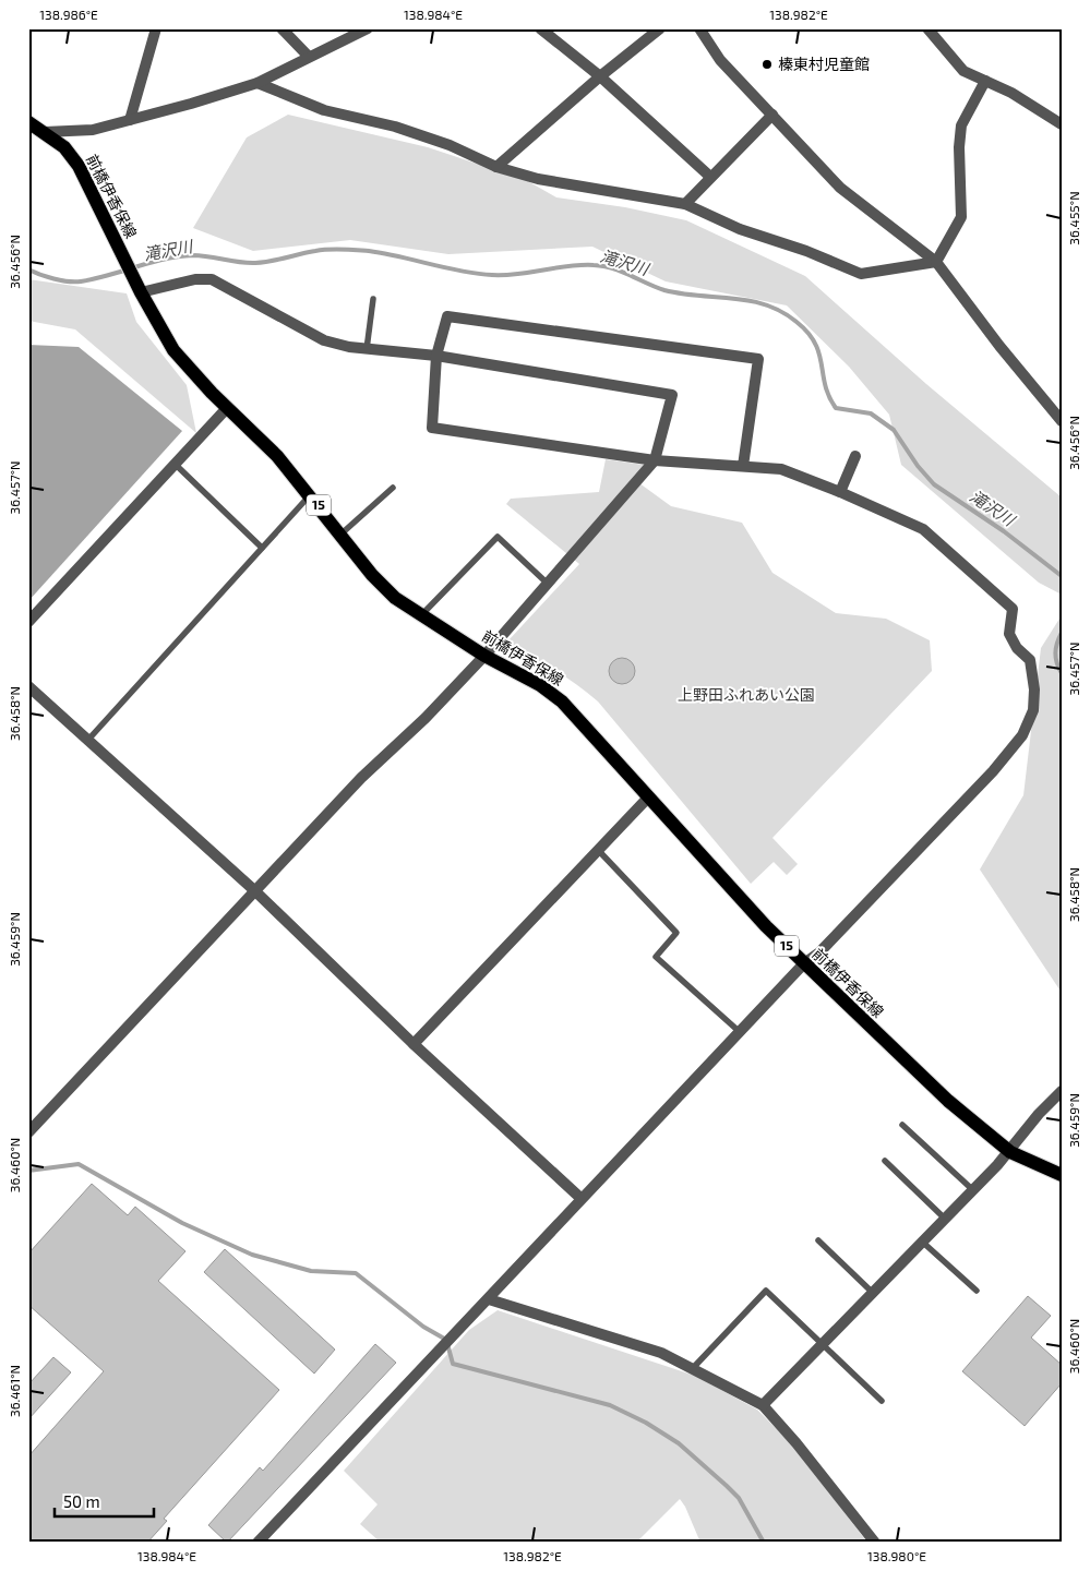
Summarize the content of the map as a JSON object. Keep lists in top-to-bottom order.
{
  "streets": {
    "main road": ["前橋伊香保線", "15"]
  },
  "water": ["滝沢川"],
  "parks": ["上野田ふれあい公園"],
  "places": ["榛東村児童館"],
  "scale_bar": "50 m",
  "coordinates": [
    "138.986°E",
    "138.984°E",
    "138.982°E",
    "36.455°N",
    "36.456°N",
    "36.457°N",
    "36.458°N",
    "36.459°N",
    "36.460°N",
    "36.461°N",
    "138.980°E"
  ]
}
